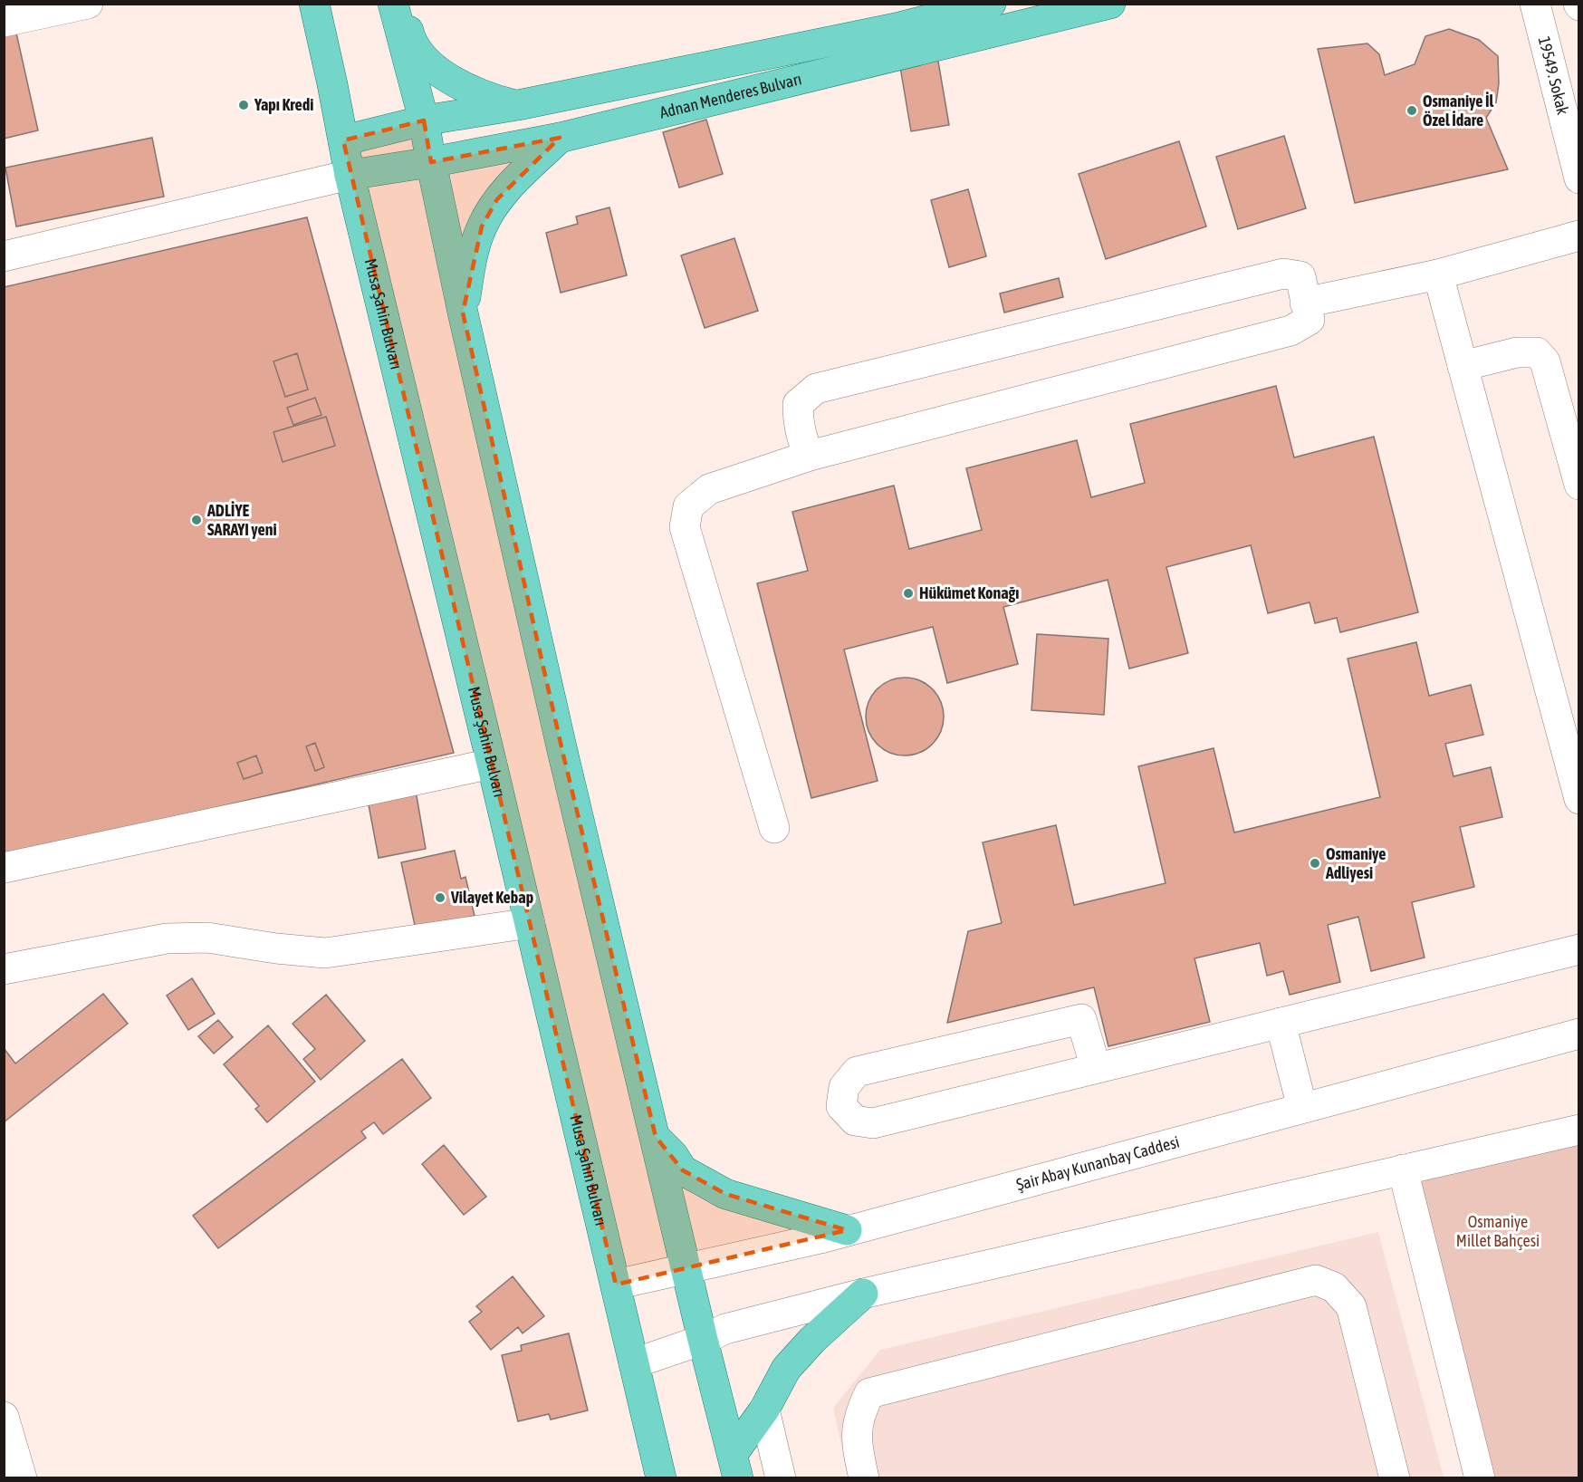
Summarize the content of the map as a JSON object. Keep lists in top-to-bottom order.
{
  "streets": {
    "main road": ["Adnan Menderes Bulvarı", "Musa Şahin Bulvarı"],
    "street": ["19549. Sokak", "Şair Abay Kunanbay Caddesi"]
  },
  "crossings": [
    ["Adnan Menderes Bulvarı", "Musa Şahin Bulvarı"],
    ["Musa Şahin Bulvarı", "Şair Abay Kunanbay Caddesi"]
  ],
  "parks": ["Osmaniye Millet Bahçesi"],
  "places": [
    "Yapı Kredi",
    "Osmaniye İl Özel İdare",
    "ADLİYE SARAYI yeni",
    "Hükümet Konağı",
    "Osmaniye Adliyesi",
    "Vilayet Kebap"
  ]
}
